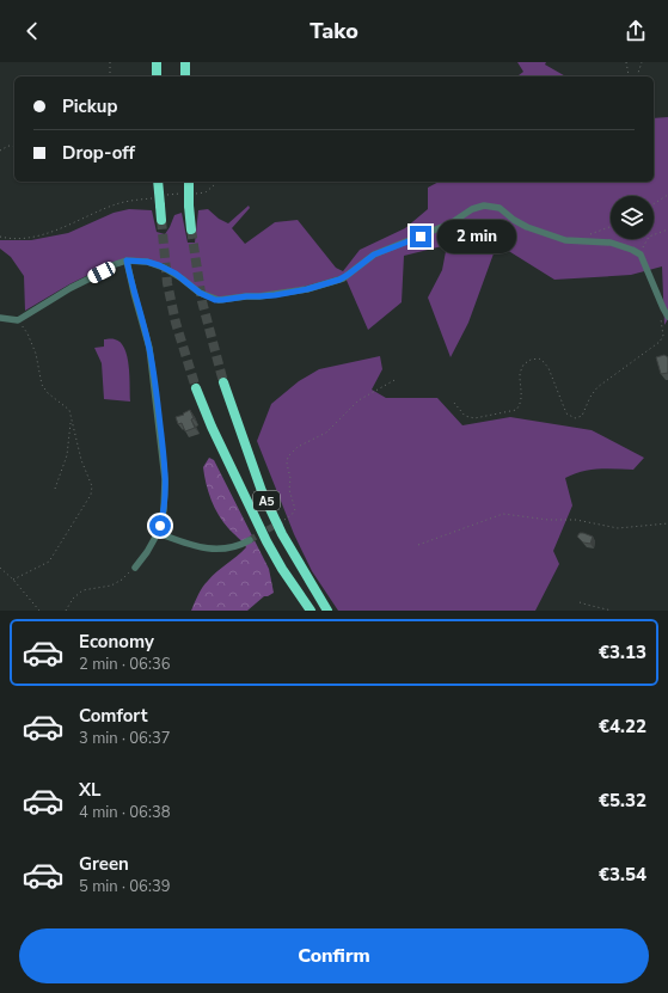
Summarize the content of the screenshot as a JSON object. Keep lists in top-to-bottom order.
{
  "streets": {
    "highway": ["Α5"]
  },
  "page": {
    "header": "Tako",
    "banner": ["Pickup", "Drop-off"],
    "bubble": "2 min",
    "list": [
      {
        "name": "Economy",
        "note": "2 min · 06:36",
        "value": "€3.13"
      },
      {
        "name": "Comfort",
        "note": "3 min · 06:37",
        "value": "€4.22"
      },
      {
        "name": "XL",
        "note": "4 min · 06:38",
        "value": "€5.32"
      },
      {
        "name": "Green",
        "note": "5 min · 06:39",
        "value": "€3.54"
      }
    ],
    "buttons": "Confirm"
  }
}
